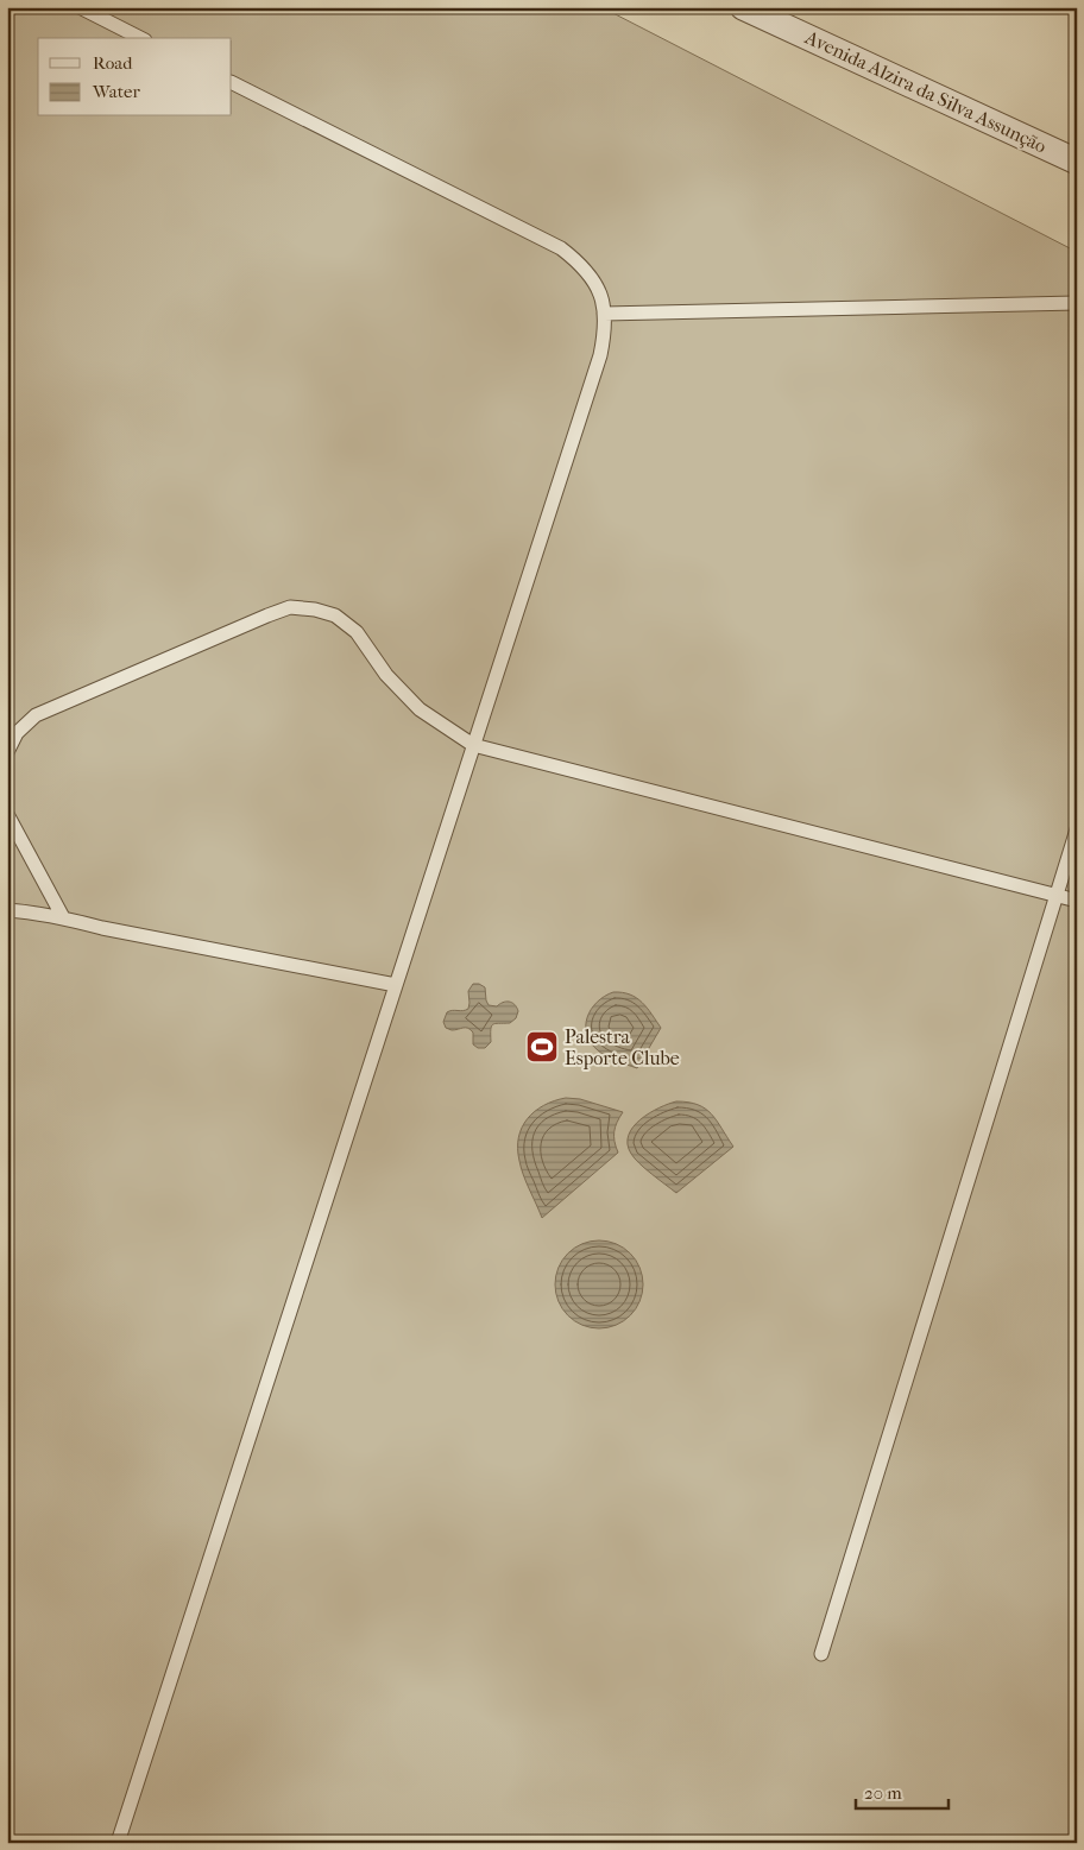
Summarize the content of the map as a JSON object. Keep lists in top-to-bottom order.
{
  "streets": {
    "street": ["Avenida Alzira da Silva Assunção"]
  },
  "places": {
    "sports": ["Palestra Esporte Clube"]
  },
  "legend": ["Road", "Water"],
  "scale_bar": "20 m"
}
